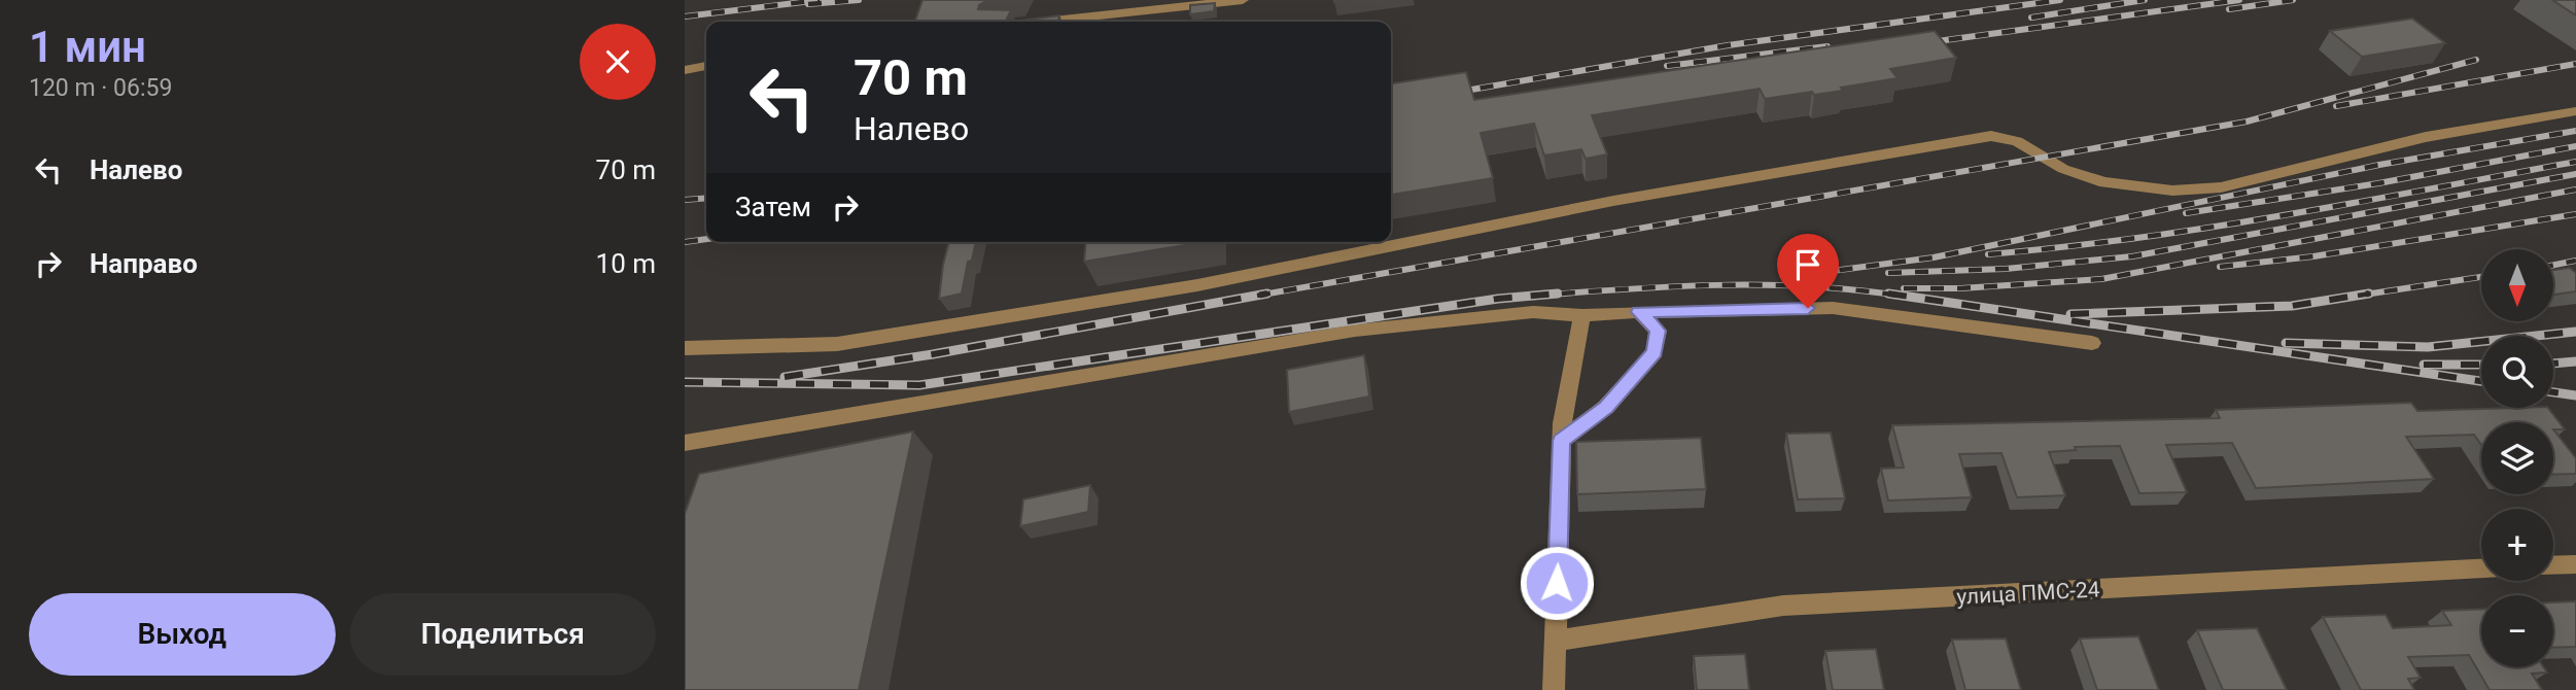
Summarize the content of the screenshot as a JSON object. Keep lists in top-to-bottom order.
{
  "streets": {
    "street": ["улица ПМС-24"]
  },
  "north": "bottom",
  "page": {
    "heading": ["1 мин", "120 m · 06:59"],
    "turn": ["70 m", "Налево"],
    "list": [
      {
        "name": "Налево",
        "value": "70 m"
      },
      {
        "name": "Направо",
        "value": "10 m"
      }
    ],
    "then": "Затем",
    "map_buttons": ["+", "−"],
    "buttons": ["Выход", "Поделиться"]
  }
}
